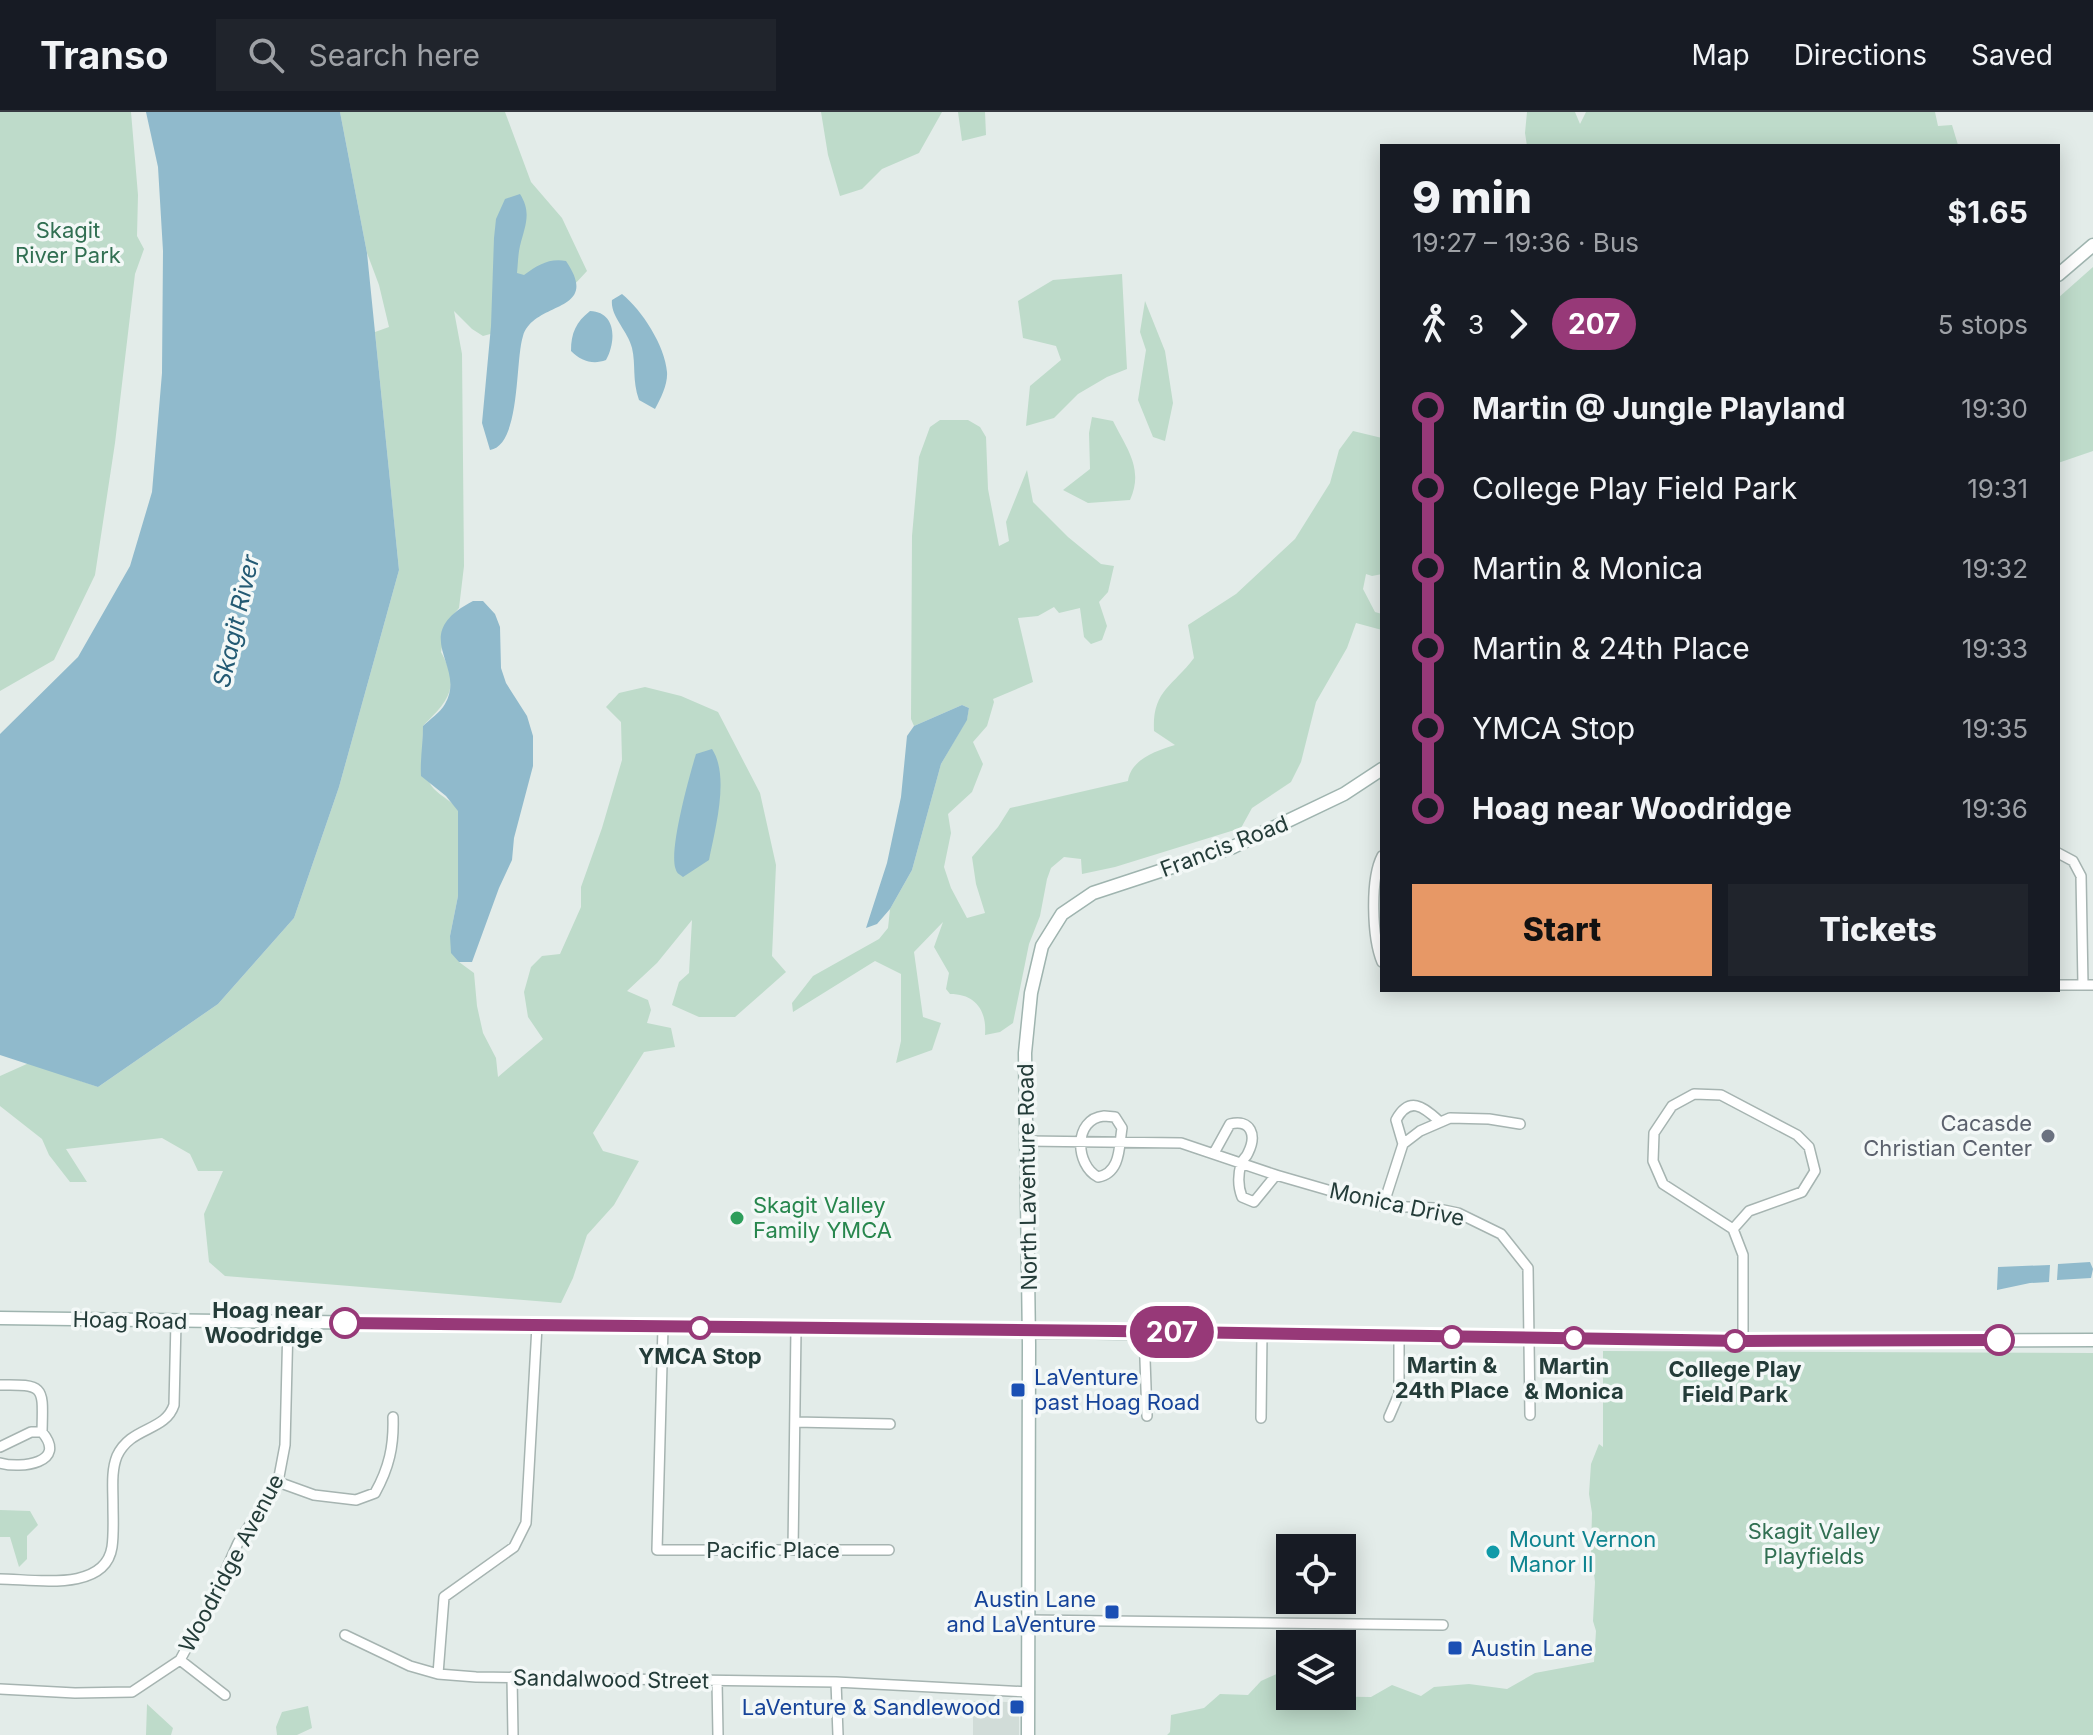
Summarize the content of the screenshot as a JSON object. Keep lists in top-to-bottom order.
{
  "streets": {
    "street": [
      "Francis Road",
      "North Laventure Road",
      "Monica Drive",
      "Hoag Road",
      "Pacific Place",
      "Woodridge Avenue",
      "Sandalwood Street"
    ]
  },
  "crossings": [
    ["Francis Road", "North Laventure Road"],
    ["North Laventure Road", "Monica Drive"],
    ["North Laventure Road", "Hoag Road"],
    ["North Laventure Road", "Sandalwood Street"],
    ["Monica Drive", "Hoag Road"],
    ["Hoag Road", "Pacific Place"],
    ["Hoag Road", "Woodridge Avenue"]
  ],
  "water": ["Skagit River"],
  "parks": ["Skagit River Park", "Skagit Valley Playfields"],
  "places": {
    "other": [
      "Cacasde Christian Center",
      "Skagit Valley Family YMCA",
      "Hoag near Woodridge",
      "YMCA Stop",
      "Martin & 24th Place",
      "Martin & Monica",
      "College Play Field Park",
      "Mount Vernon Manor II"
    ],
    "transit": [
      "LaVenture past Hoag Road",
      "Austin Lane and LaVenture",
      "Austin Lane",
      "LaVenture & Sandlewood"
    ]
  },
  "lines": ["bus line 207"],
  "page": {
    "header": "Transo",
    "search": "Search here",
    "nav": ["Map", "Directions", "Saved"],
    "on_map": "207",
    "heading": ["9 min", "19:27 – 19:36 · Bus", "$1.65"],
    "legs": ["3", "207", "5 stops"],
    "list": [
      {
        "name": "Martin @ Jungle Playland",
        "value": "19:30"
      },
      {
        "name": "College Play Field Park",
        "value": "19:31"
      },
      {
        "name": "Martin & Monica",
        "value": "19:32"
      },
      {
        "name": "Martin & 24th Place",
        "value": "19:33"
      },
      {
        "name": "YMCA Stop",
        "value": "19:35"
      },
      {
        "name": "Hoag near Woodridge",
        "value": "19:36"
      }
    ],
    "buttons": ["Start", "Tickets"]
  }
}
